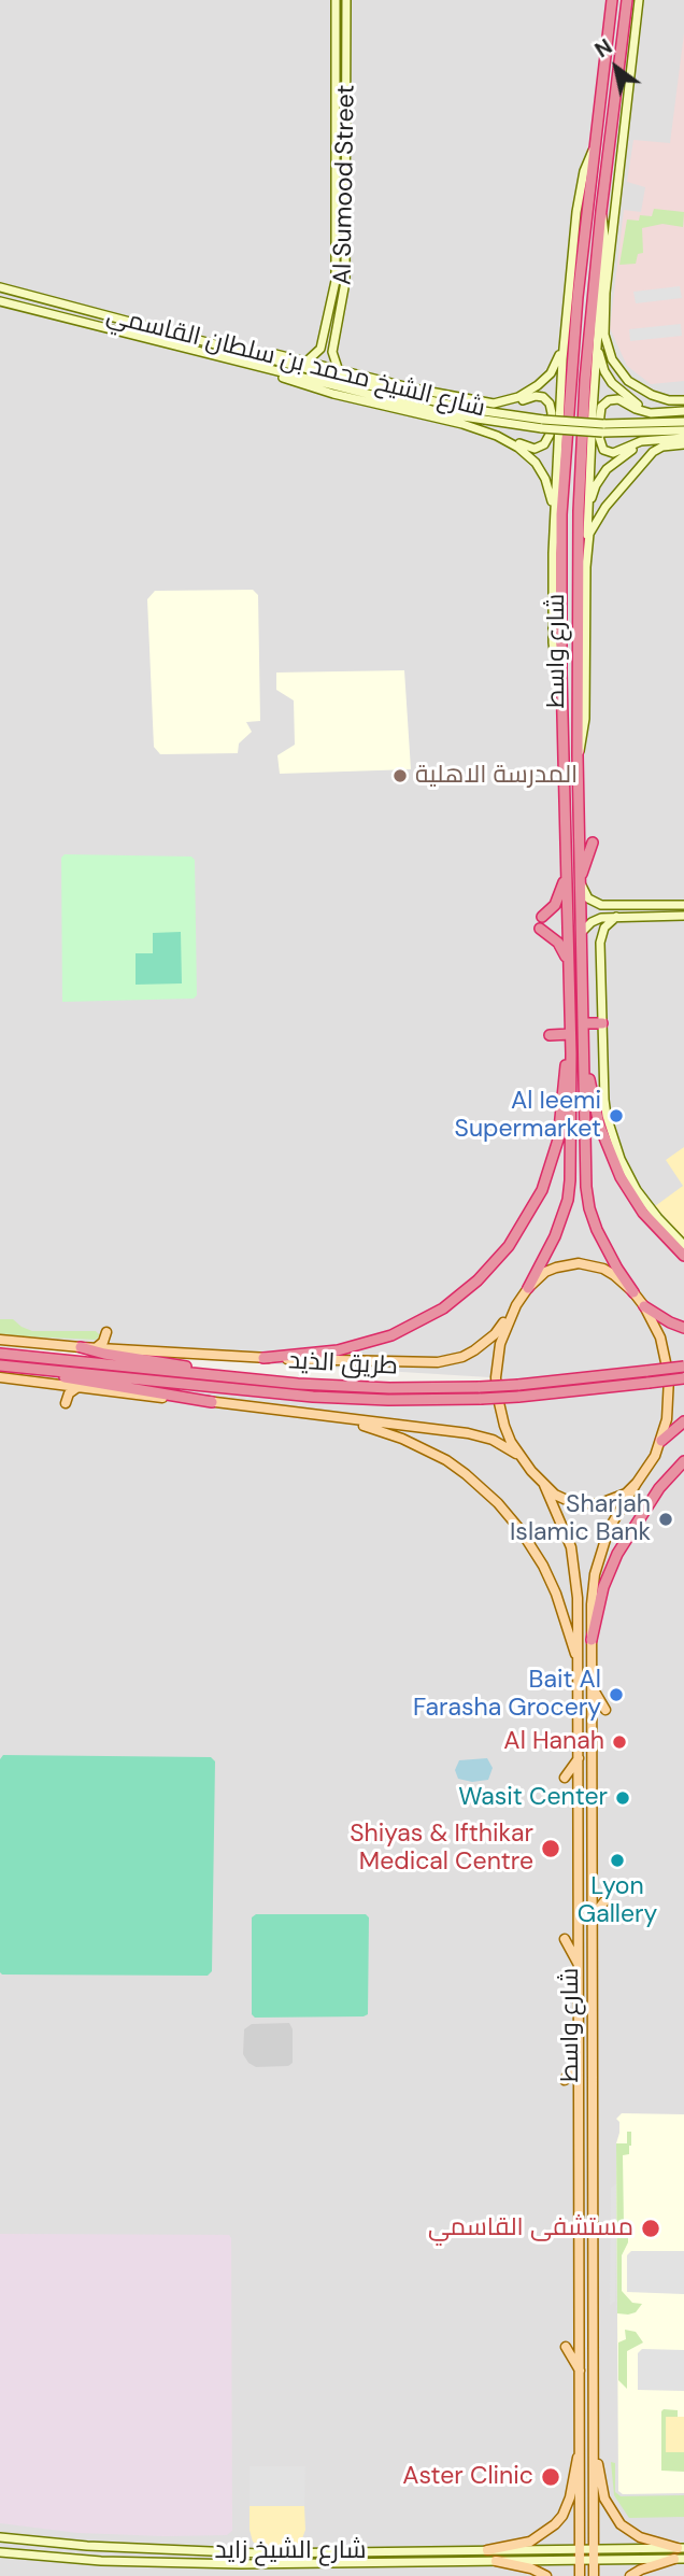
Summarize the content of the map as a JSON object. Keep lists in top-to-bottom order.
{
  "streets": {
    "highway": ["شارع واسط", "طريق الذيد"],
    "street": ["Al Sumood Street", "شارع الشيخ محمد بن سلطان القاسمي", "شارع الشيخ زايد"]
  },
  "crossings": [
    ["شارع واسط", "شارع الشيخ زايد"]
  ],
  "places": [
    "المدرسة الاهلية",
    "Al Ieemi Supermarket",
    "Sharjah Islamic Bank",
    "Bait Al Farasha Grocery",
    "Al Hanah",
    "Wasit Center",
    "Shiyas & Ifthikar Medical Centre",
    "Lyon Gallery",
    "مستشفى القاسمي",
    "Aster Clinic"
  ],
  "north": "top left"
}
